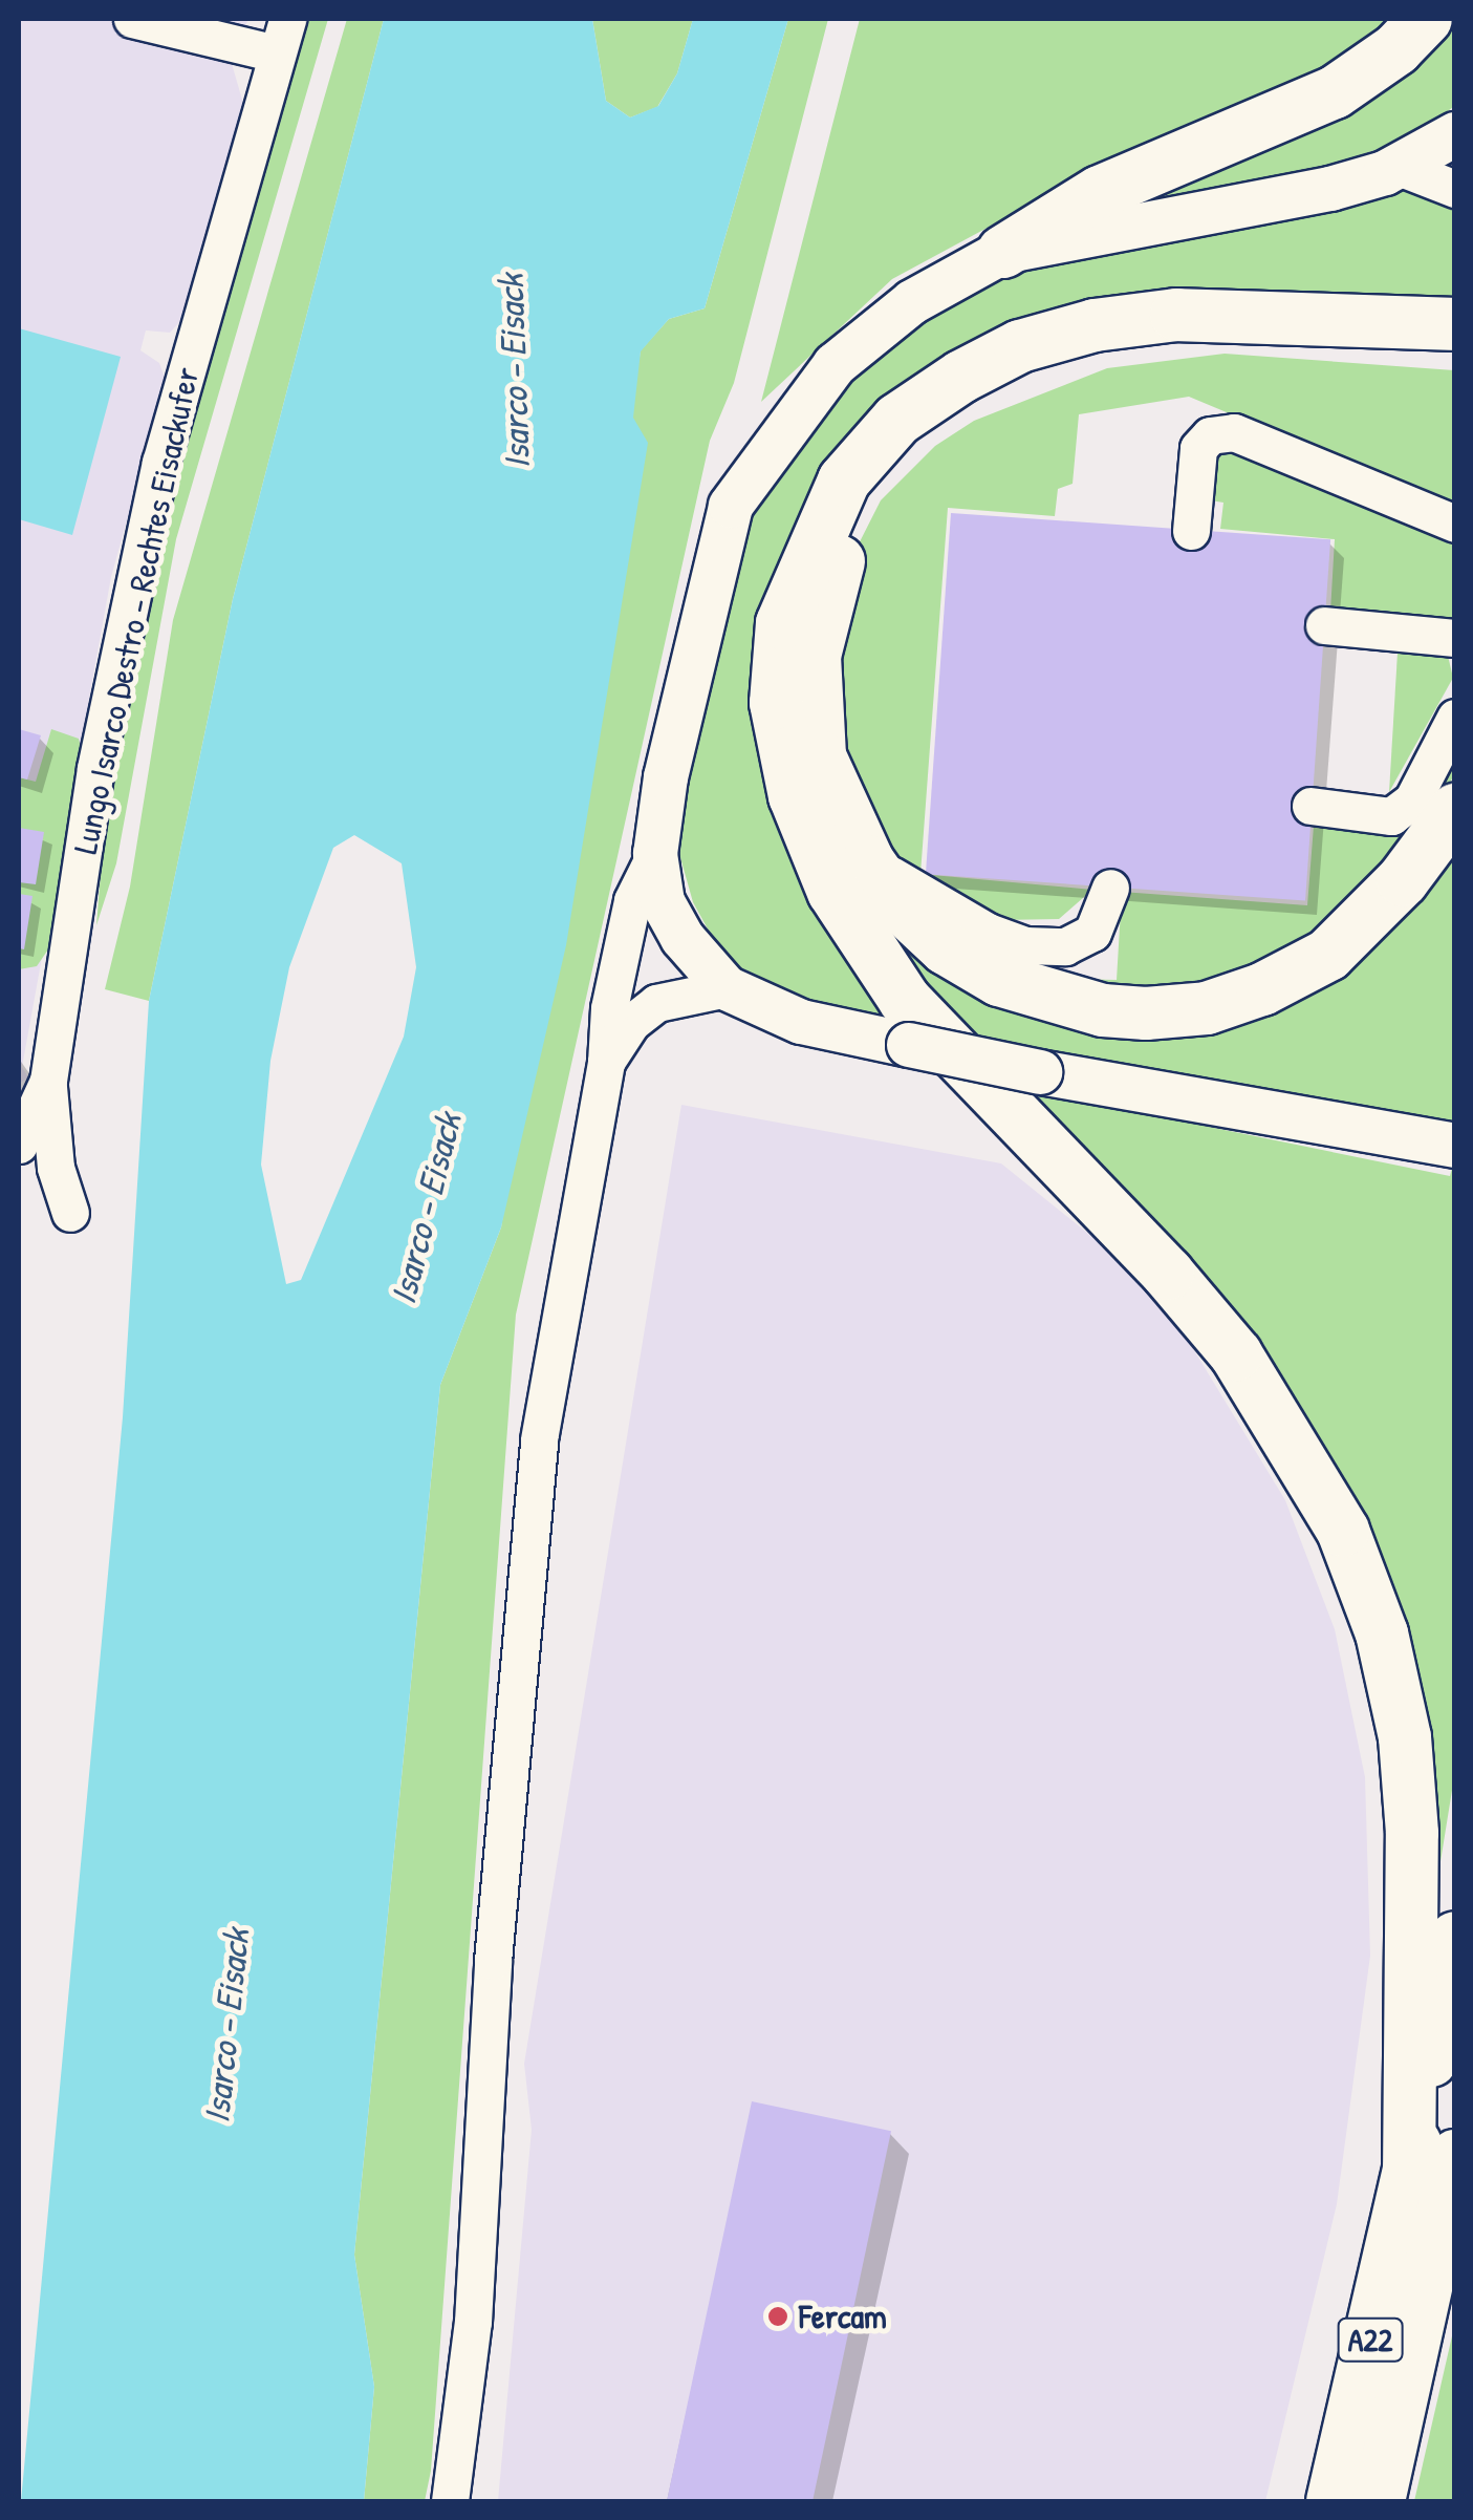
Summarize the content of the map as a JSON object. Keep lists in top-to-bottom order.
{
  "streets": {
    "highway": ["A22"],
    "street": ["Lungo Isarco Destro - Rechtes Eisackufer"]
  },
  "water": ["Isarco - Eisack"],
  "places": ["Fercam"]
}
